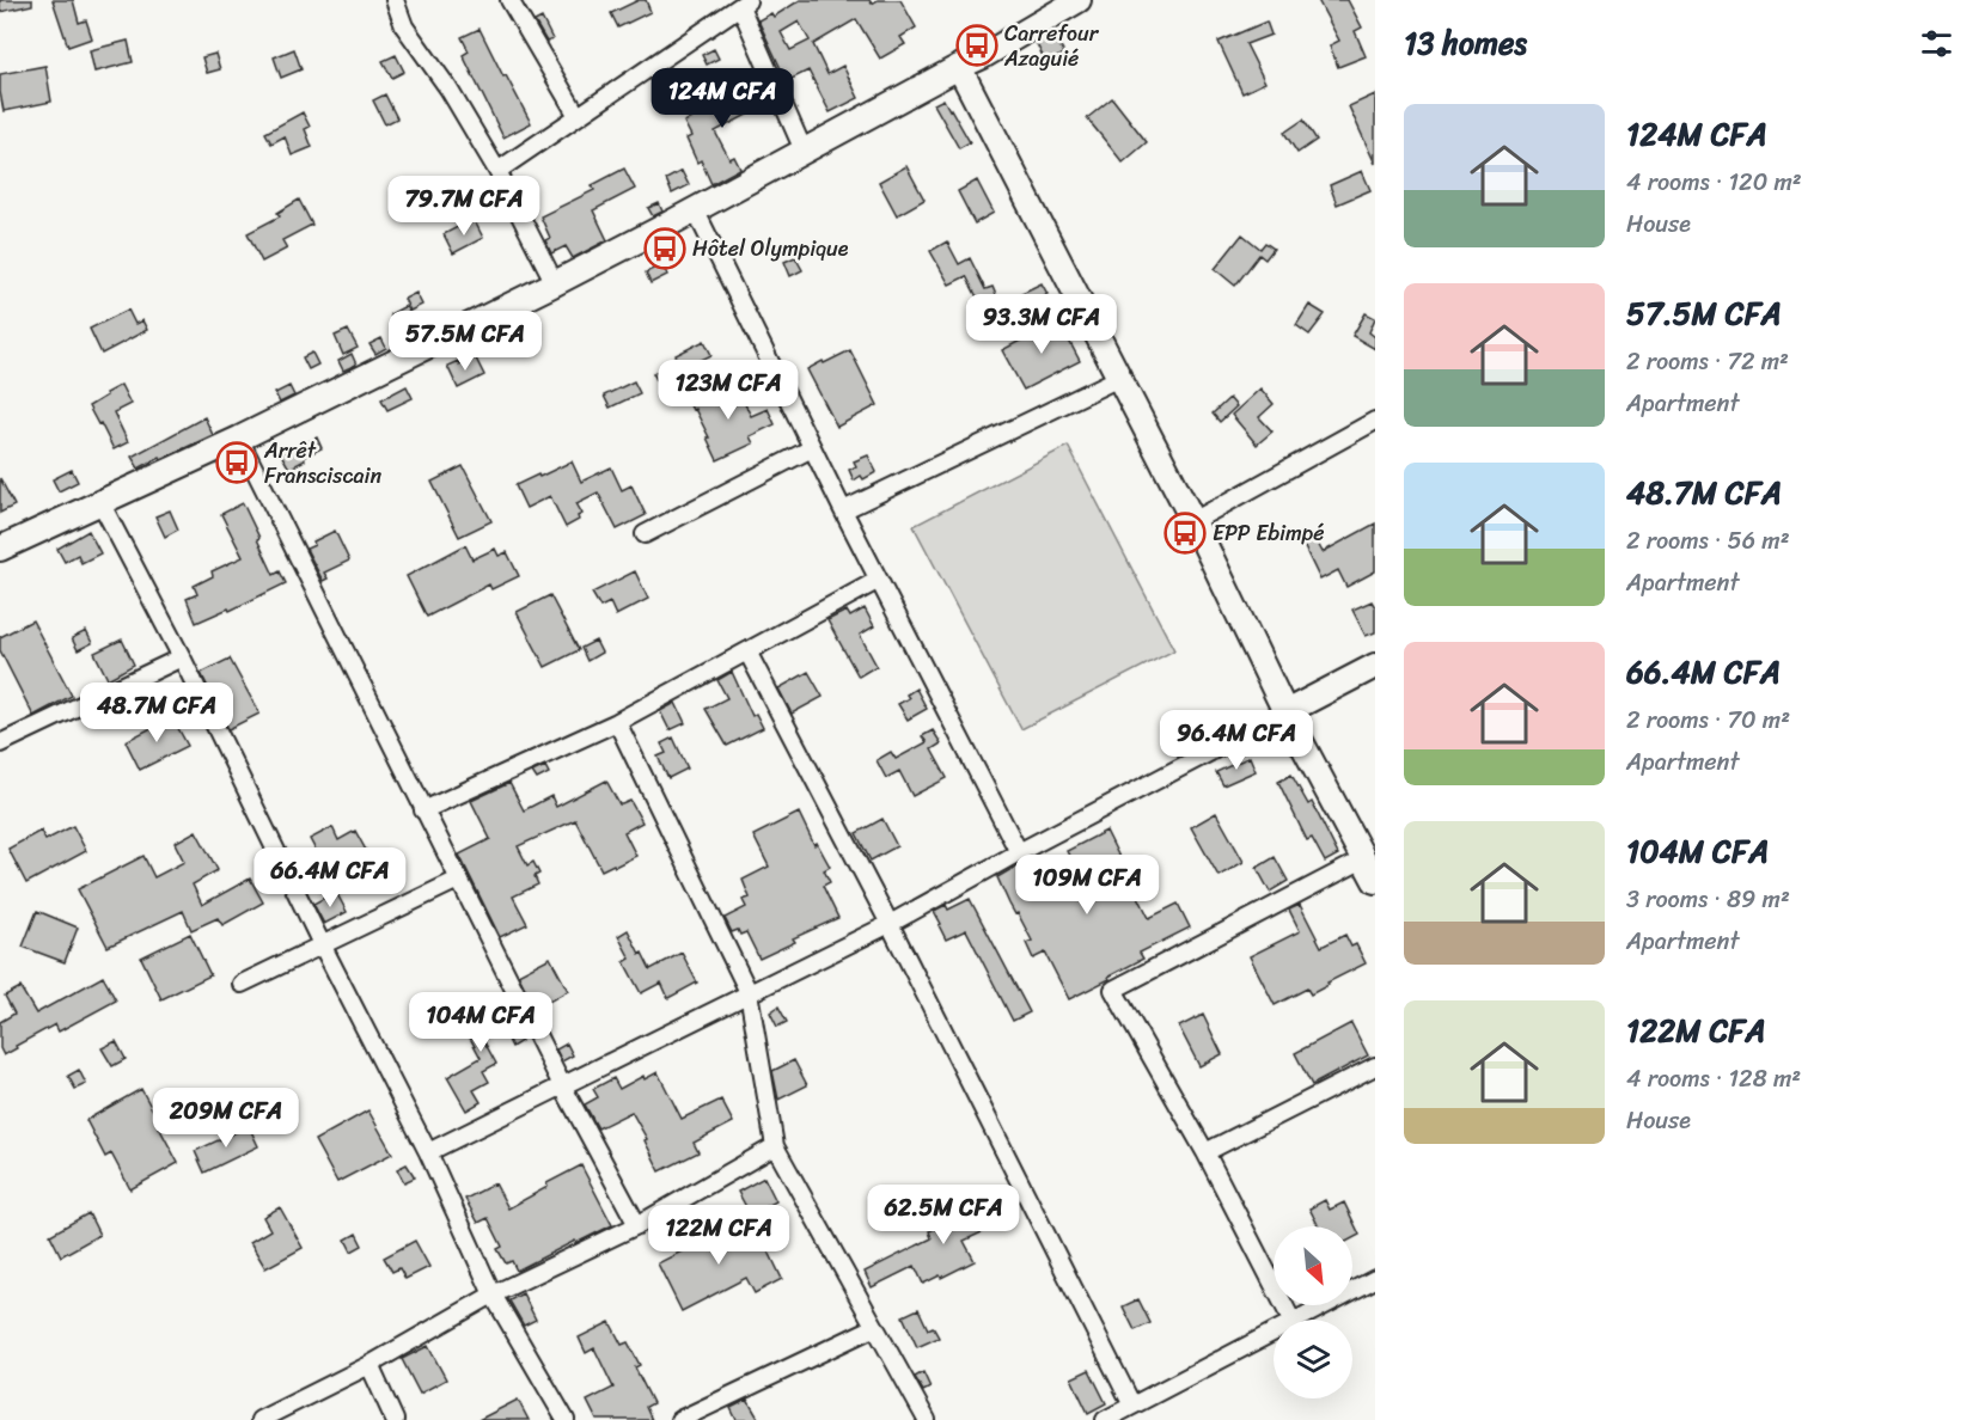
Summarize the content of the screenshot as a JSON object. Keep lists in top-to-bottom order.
{
  "places": {
    "bus stop": [
      "Carrefour Azaguié",
      "Hôtel Olympique",
      "Arrêt Fransciscain",
      "EPP Ebimpé"
    ]
  },
  "north": "bottom right",
  "page": {
    "heading": "13 homes",
    "price": [
      "124M CFA",
      "79.7M CFA",
      "93.3M CFA",
      "57.5M CFA",
      "123M CFA",
      "48.7M CFA",
      "96.4M CFA",
      "66.4M CFA",
      "109M CFA",
      "104M CFA",
      "209M CFA",
      "62.5M CFA",
      "122M CFA"
    ],
    "list": [
      {
        "name": "124M CFA",
        "note": "4 rooms · 120 m² · House"
      },
      {
        "name": "57.5M CFA",
        "note": "2 rooms · 72 m² · Apartment"
      },
      {
        "name": "48.7M CFA",
        "note": "2 rooms · 56 m² · Apartment"
      },
      {
        "name": "66.4M CFA",
        "note": "2 rooms · 70 m² · Apartment"
      },
      {
        "name": "104M CFA",
        "note": "3 rooms · 89 m² · Apartment"
      },
      {
        "name": "122M CFA",
        "note": "4 rooms · 128 m² · House"
      }
    ]
  }
}
